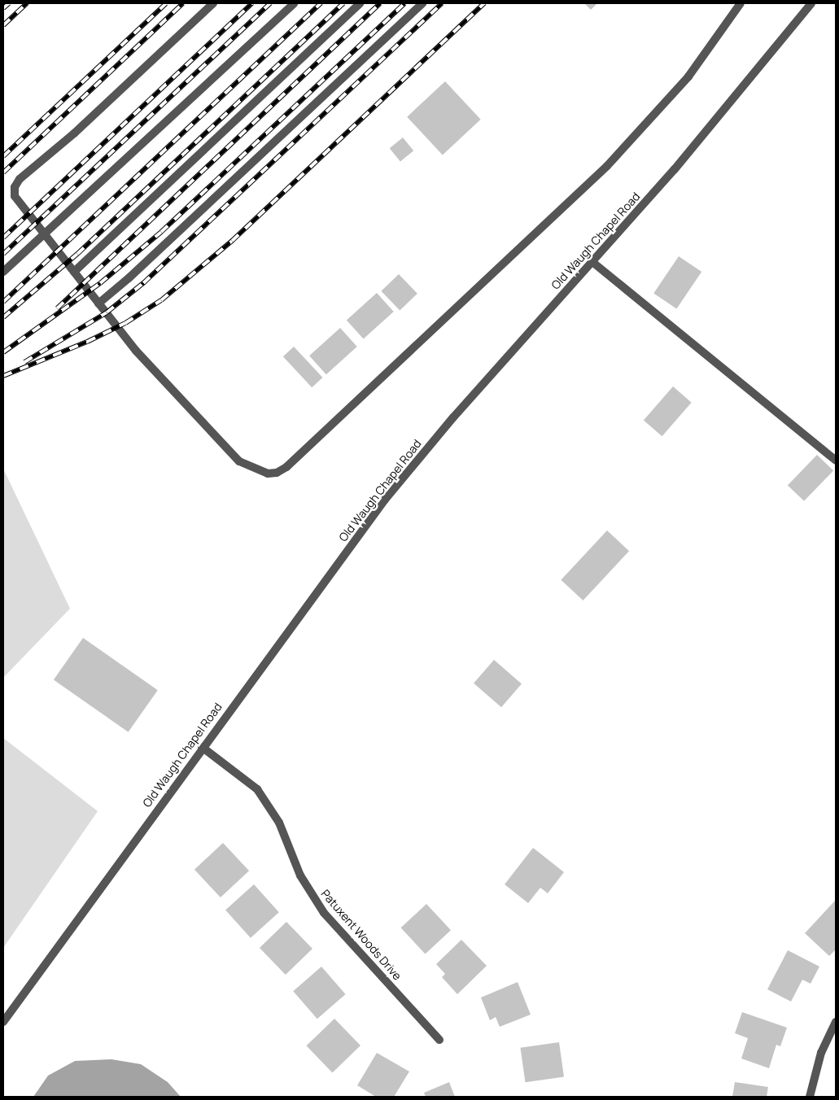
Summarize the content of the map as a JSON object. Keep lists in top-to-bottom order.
{
  "streets": {
    "street": ["Old Waugh Chapel Road", "Patuxent Woods Drive"]
  },
  "crossings": [
    ["Old Waugh Chapel Road", "Patuxent Woods Drive"]
  ]
}
